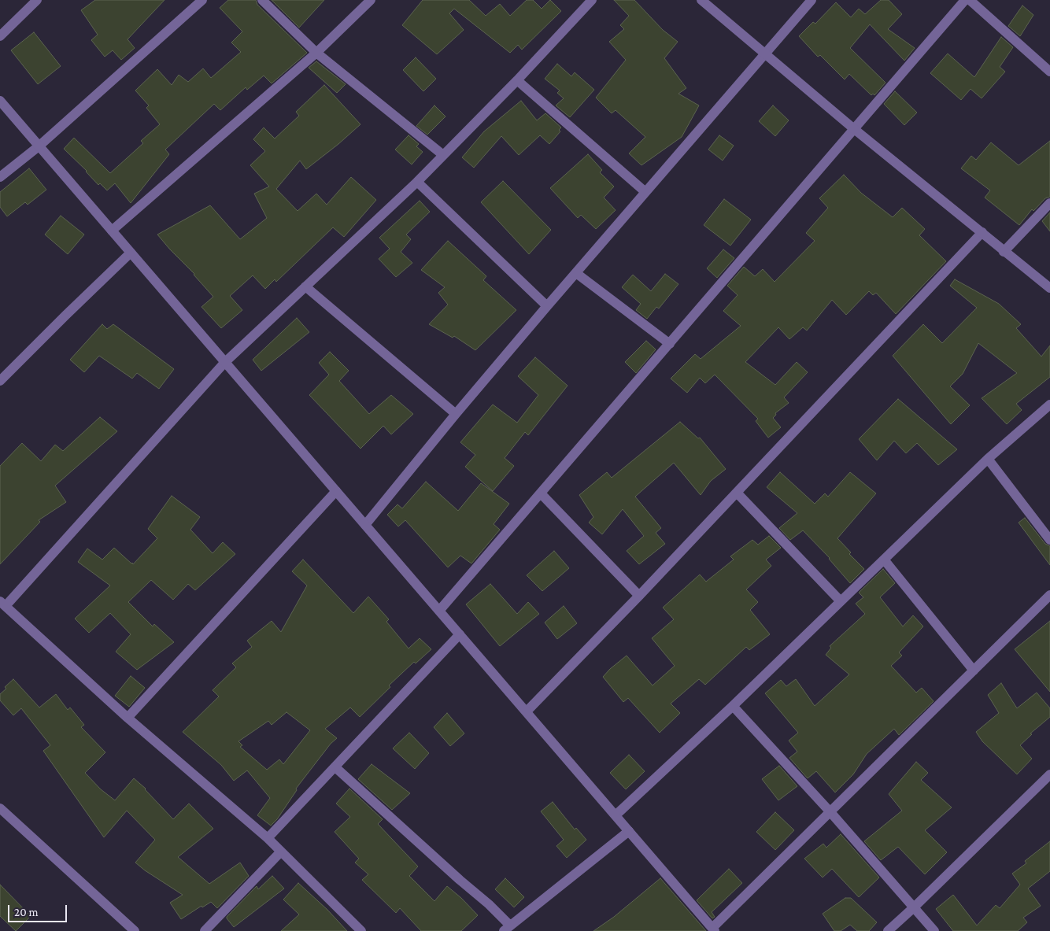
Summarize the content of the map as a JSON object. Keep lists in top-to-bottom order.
{
  "scale_bar": "20 m"
}
